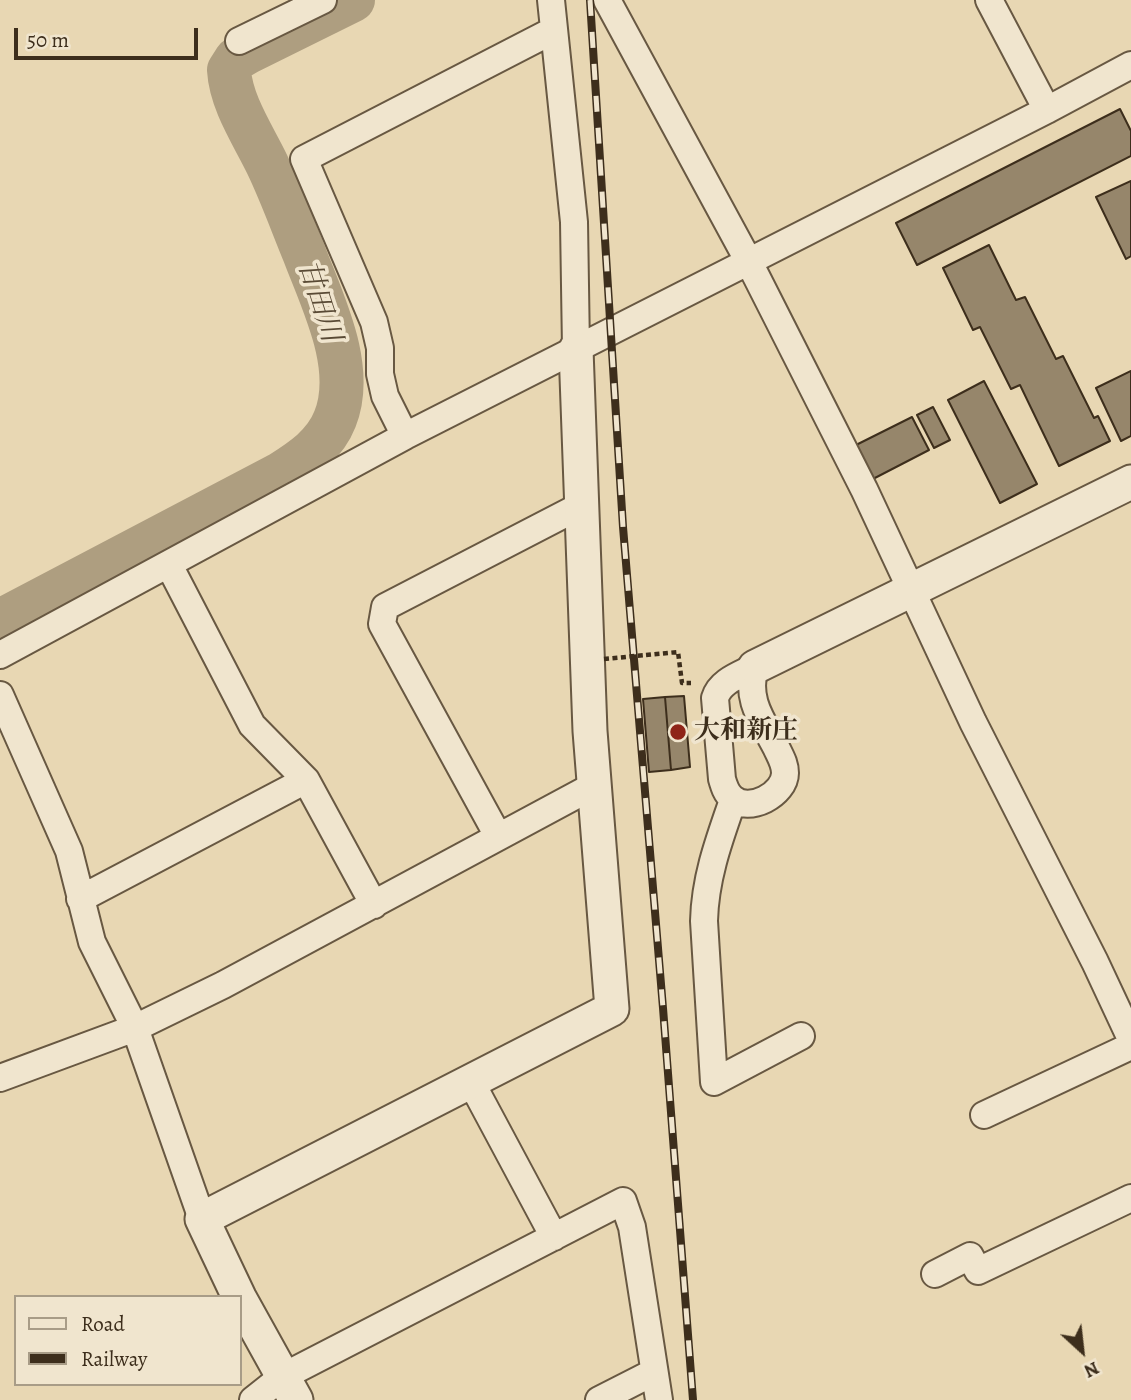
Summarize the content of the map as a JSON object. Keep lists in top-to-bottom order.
{
  "water": ["甘田川"],
  "places": ["大和新庄"],
  "legend": ["Road", "Railway"],
  "scale_bar": "50 m",
  "north": "bottom right"
}
